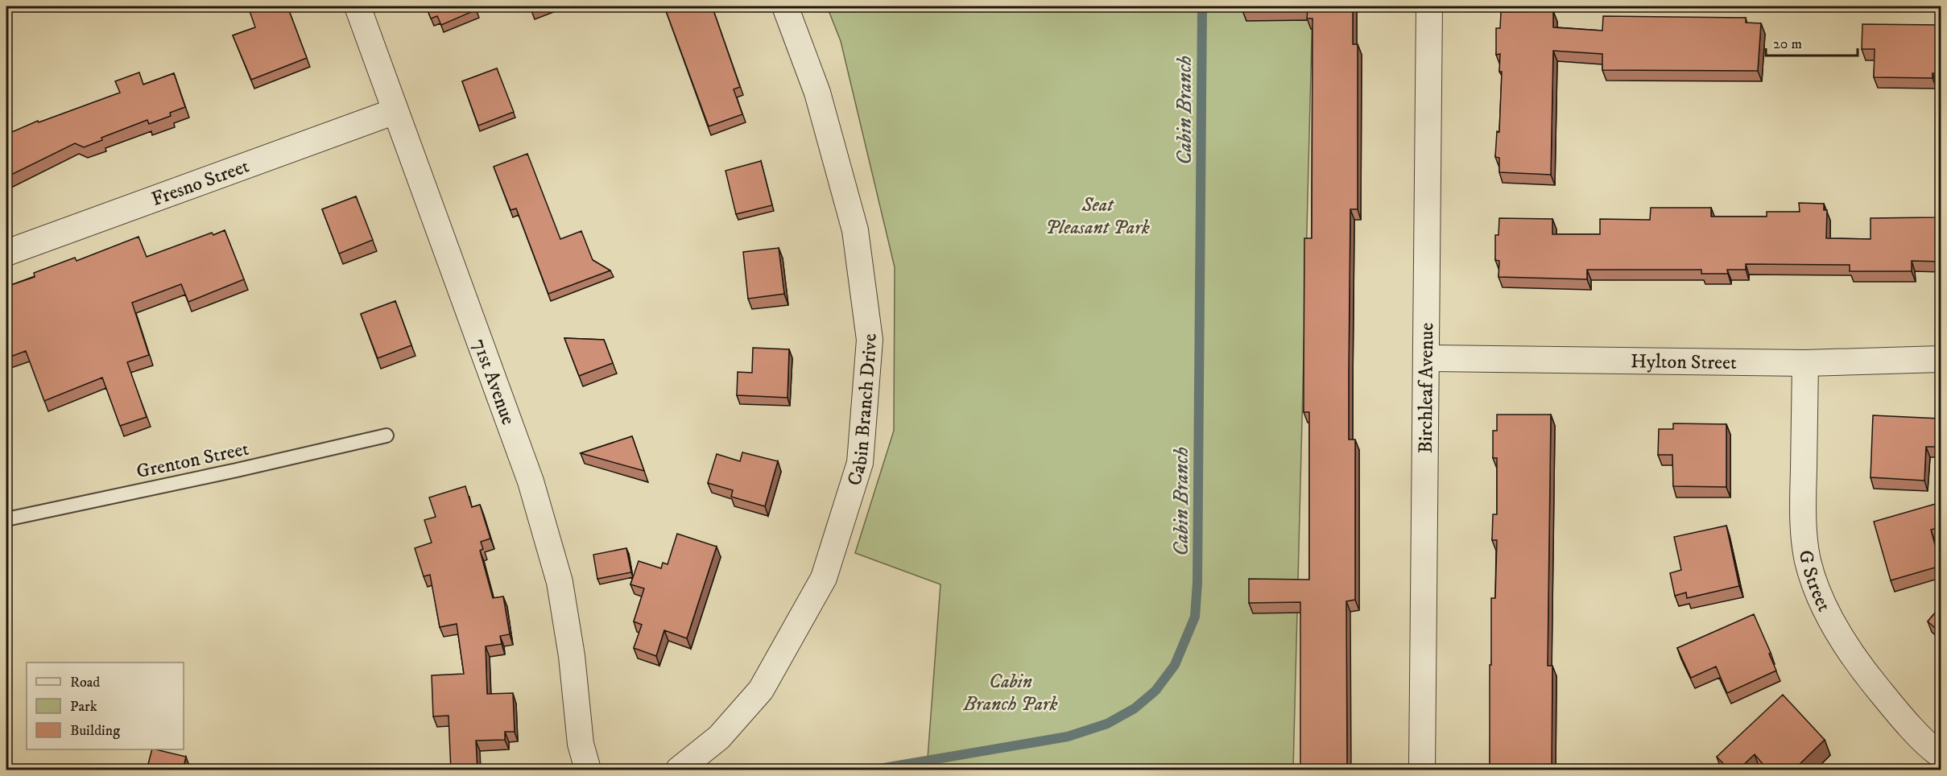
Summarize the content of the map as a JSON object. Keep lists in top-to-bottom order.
{
  "streets": {
    "street": [
      "Fresno Street",
      "Hylton Street",
      "71st Avenue",
      "Birchleaf Avenue",
      "Cabin Branch Drive",
      "G Street"
    ],
    "lane": ["Grenton Street"]
  },
  "crossings": [
    ["Fresno Street", "71st Avenue"],
    ["Hylton Street", "Birchleaf Avenue"],
    ["Hylton Street", "G Street"]
  ],
  "water": ["Cabin Branch"],
  "parks": ["Seat Pleasant Park", "Cabin Branch Park"],
  "legend": ["Road", "Park", "Building"],
  "scale_bar": "20 m"
}
